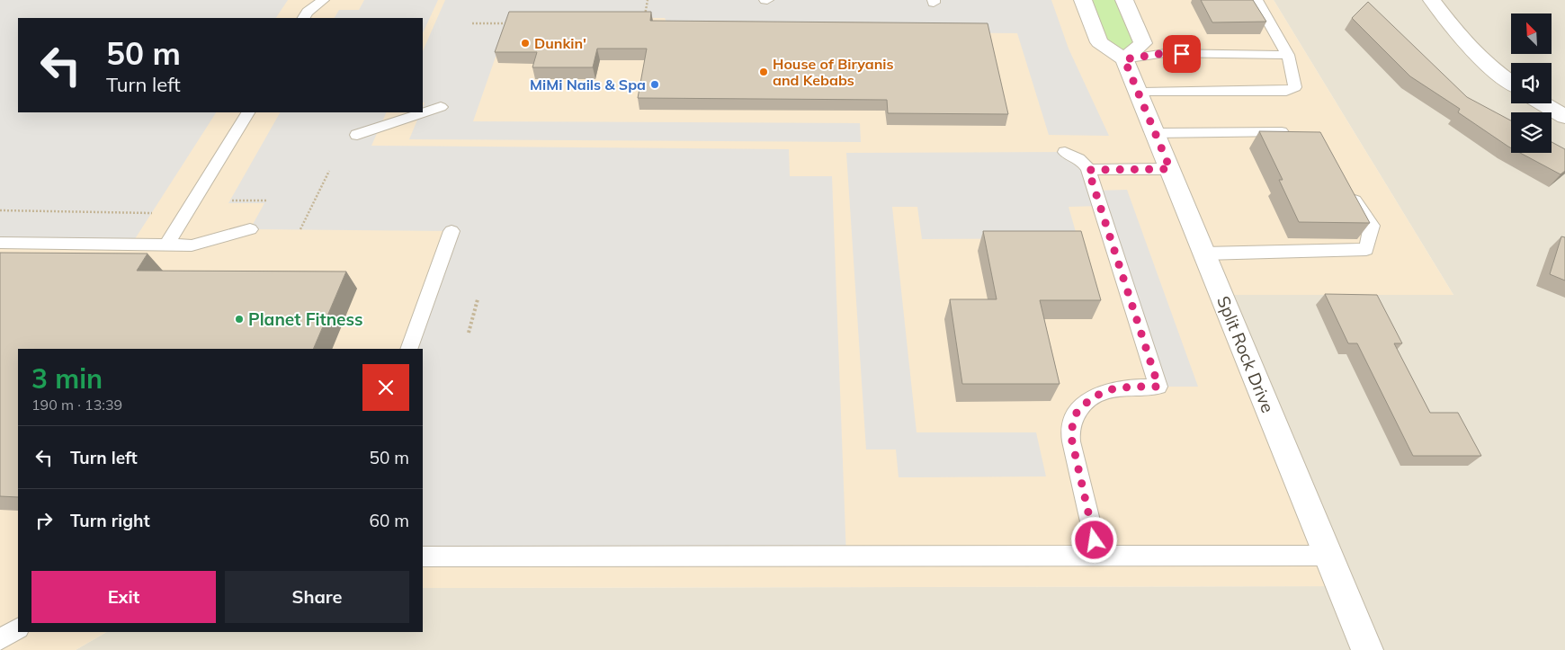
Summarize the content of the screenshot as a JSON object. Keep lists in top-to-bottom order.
{
  "streets": {
    "street": ["Split Rock Drive"]
  },
  "places": [
    "Dunkin'",
    "House of Biryanis and Kebabs",
    "MiMi Nails & Spa",
    "Planet Fitness"
  ],
  "north": "top left",
  "page": {
    "turn": ["50 m", "Turn left"],
    "heading": ["3 min", "190 m · 13:39"],
    "list": [
      {
        "name": "Turn left",
        "value": "50 m"
      },
      {
        "name": "Turn right",
        "value": "60 m"
      }
    ],
    "buttons": ["Exit", "Share"]
  }
}
